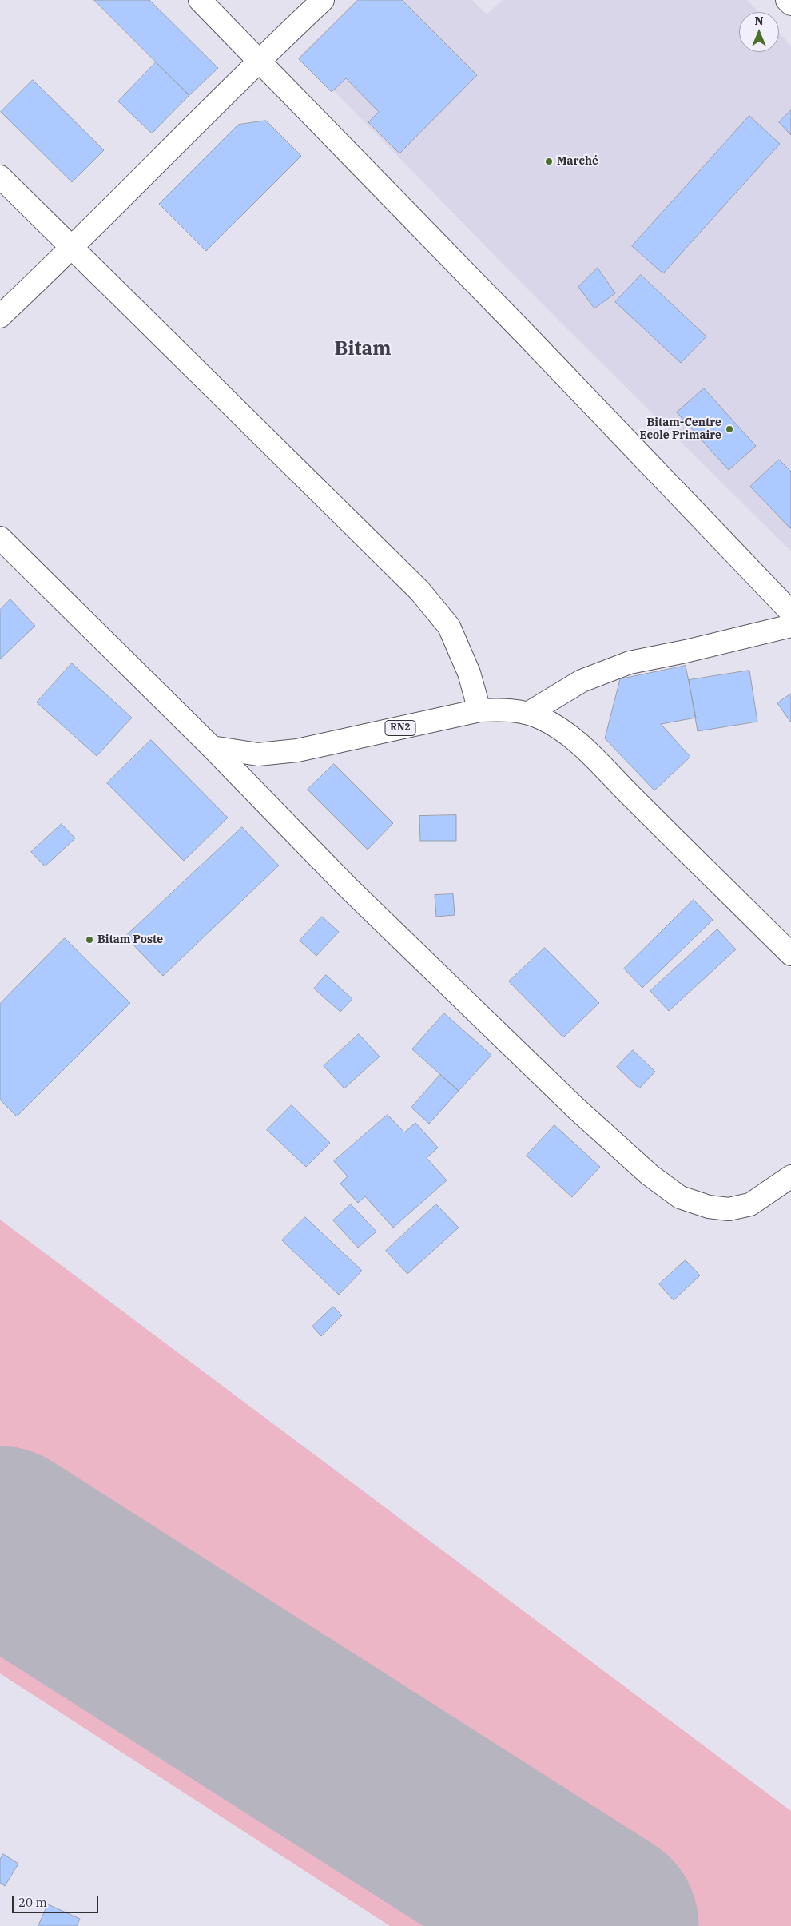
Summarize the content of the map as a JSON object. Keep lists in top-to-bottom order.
{
  "streets": {
    "main road": ["RN2"]
  },
  "districts": ["Bitam"],
  "places": ["Marché", "Bitam-Centre Ecole Primaire", "Bitam Poste"],
  "scale_bar": "20 m",
  "north": "top"
}
